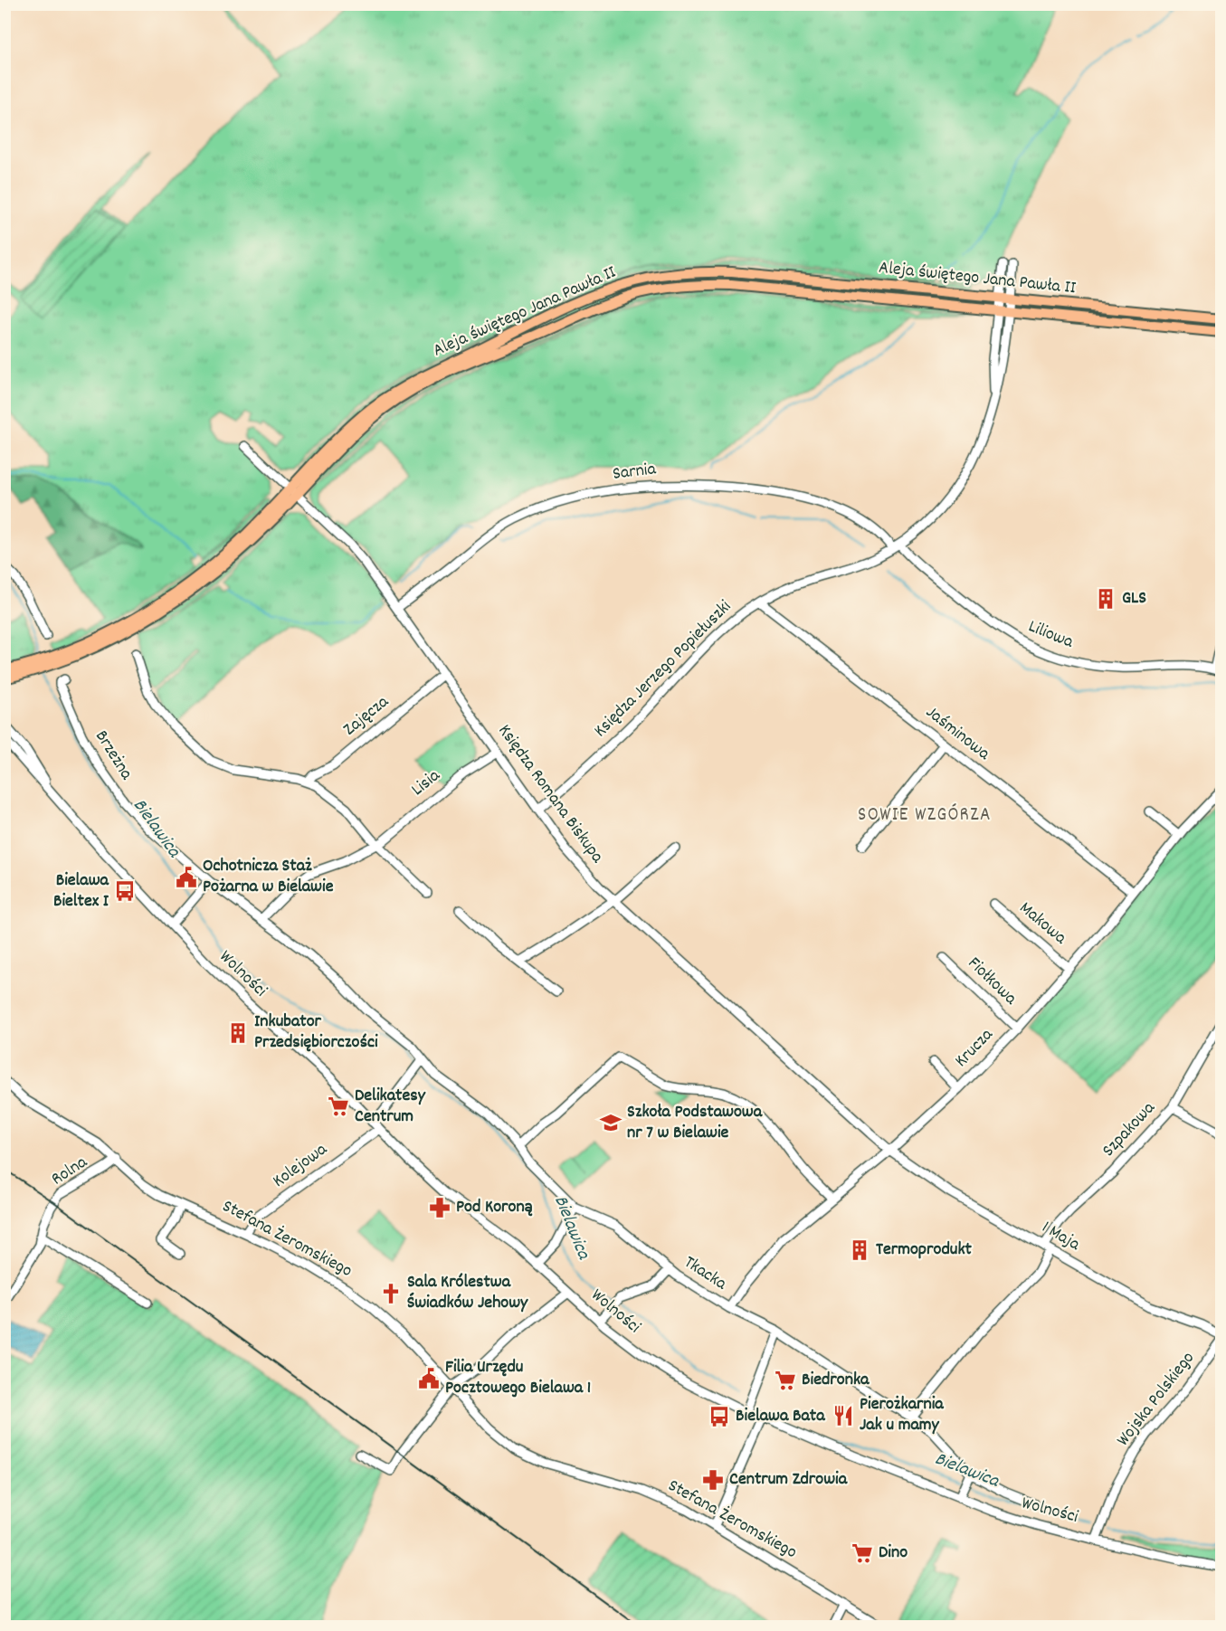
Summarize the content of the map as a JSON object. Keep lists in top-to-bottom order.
{
  "streets": {
    "main road": ["Aleja świętego Jana Pawła II"],
    "street": [
      "Sarnia",
      "Liliowa",
      "Księdza Jerzego Popiełuszki",
      "Zajęcza",
      "Jaśminowa",
      "Brzeżna",
      "Lisia",
      "Księdza Romana Biskupa",
      "Makowa",
      "Wolności",
      "Fiołkowa",
      "Krucza",
      "Szpakowa",
      "Kolejowa",
      "Rolna",
      "1 Maja",
      "Stefana Żeromskiego",
      "Tkacka",
      "Wojska Polskiego"
    ]
  },
  "crossings": [
    ["Aleja świętego Jana Pawła II", "Księdza Jerzego Popiełuszki"],
    ["Aleja świętego Jana Pawła II", "Księdza Romana Biskupa"],
    ["Sarnia", "Liliowa"],
    ["Sarnia", "Księdza Jerzego Popiełuszki"],
    ["Sarnia", "Księdza Romana Biskupa"],
    ["Liliowa", "Księdza Jerzego Popiełuszki"],
    ["Księdza Jerzego Popiełuszki", "Jaśminowa"],
    ["Księdza Jerzego Popiełuszki", "Księdza Romana Biskupa"],
    ["Zajęcza", "Księdza Romana Biskupa"],
    ["Jaśminowa", "Krucza"],
    ["Brzeżna", "Tkacka"],
    ["Lisia", "Księdza Romana Biskupa"],
    ["Księdza Romana Biskupa", "Krucza"],
    ["Księdza Romana Biskupa", "1 Maja"],
    ["Makowa", "Krucza"],
    ["Wolności", "Kolejowa"],
    ["Wolności", "Wojska Polskiego"],
    ["Fiołkowa", "Krucza"],
    ["Krucza", "1 Maja"],
    ["Krucza", "Tkacka"],
    ["Szpakowa", "1 Maja"],
    ["Szpakowa", "Tkacka"],
    ["Kolejowa", "Stefana Żeromskiego"],
    ["Rolna", "Stefana Żeromskiego"]
  ],
  "districts": ["SOWIE WZGÓRZA"],
  "water": ["Bielawica"],
  "places": {
    "building": ["GLS", "Inkubator Przedsiębiorczości", "Termoprodukt"],
    "public building": ["Ochotnicza Staż Pożarna w Bielawie", "Filia Urzędu Pocztowego Bielawa 1"],
    "bus stop": ["Bielawa Bieltex I", "Bielawa Bata"],
    "supermarket": ["Delikatesy Centrum", "Biedronka", "Dino"],
    "school or university": ["Szkoła Podstawowa nr 7 w Bielawie"],
    "pharmacy": ["Pod Koroną", "Centrum Zdrowia"],
    "church": ["Sala Królestwa Świadków Jehowy"],
    "restaurant": ["Pierożkarnia Jak u mamy"]
  }
}
